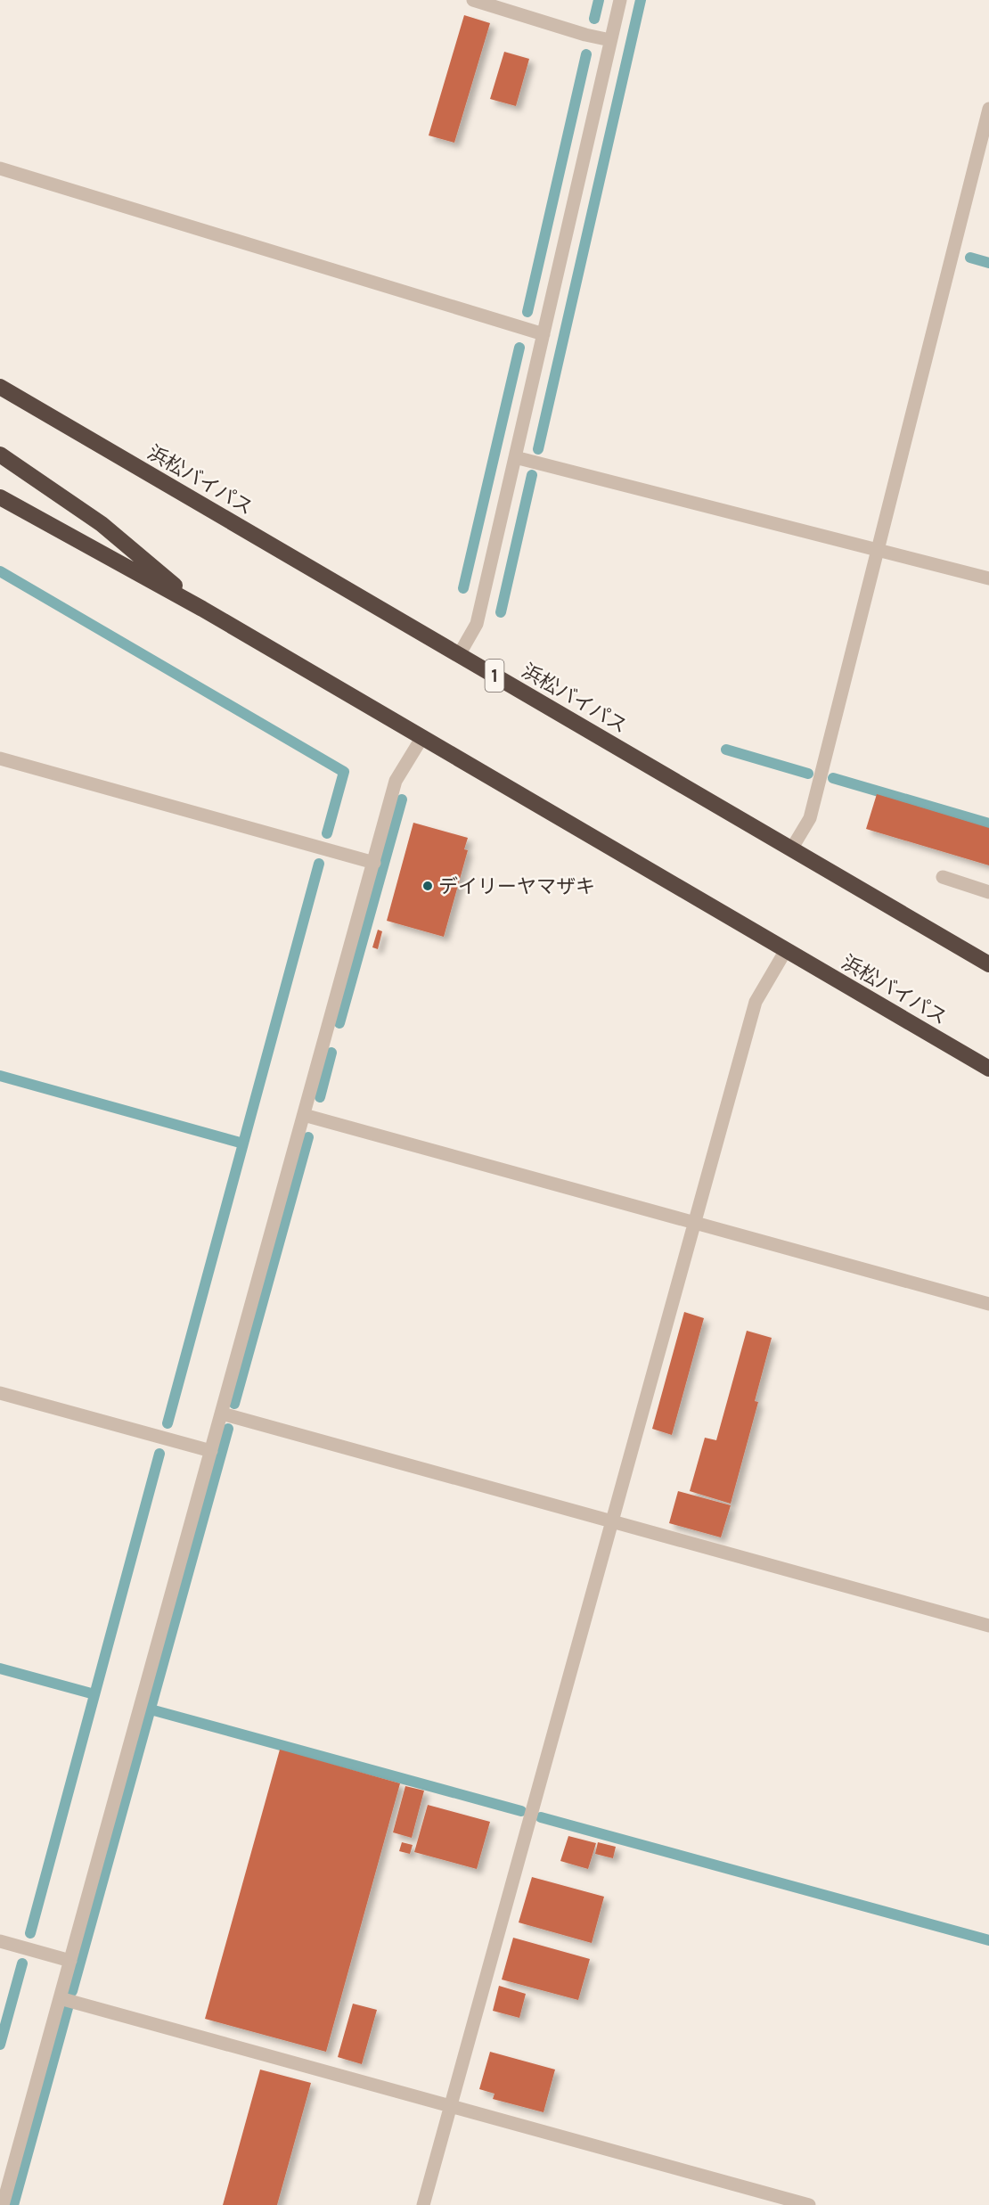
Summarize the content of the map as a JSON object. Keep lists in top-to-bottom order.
{
  "streets": {
    "highway": ["浜松バイパス", "1"]
  },
  "places": ["デイリーヤマザキ"]
}
